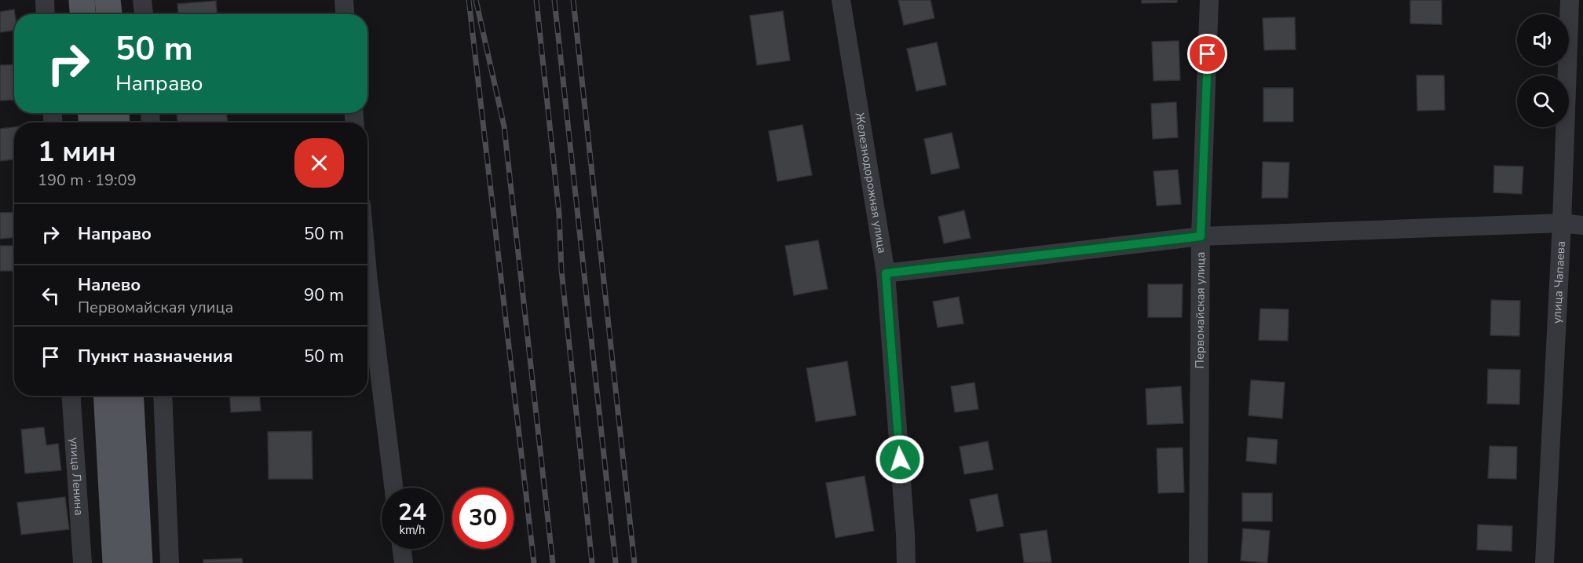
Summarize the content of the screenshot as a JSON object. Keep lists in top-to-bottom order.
{
  "streets": {
    "street": [
      "Железнодорожная улица",
      "улица Чапаева",
      "Первомайская улица",
      "улица Ленина"
    ]
  },
  "page": {
    "turn": ["50 m", "Направо"],
    "heading": ["1 мин", "190 m · 19:09"],
    "list": [
      {
        "name": "Направо",
        "value": "50 m"
      },
      {
        "name": "Налево",
        "note": "Первомайская улица",
        "value": "90 m"
      },
      {
        "name": "Пункт назначения",
        "value": "50 m"
      }
    ],
    "speed": "24 km/h",
    "limit": "30"
  }
}
